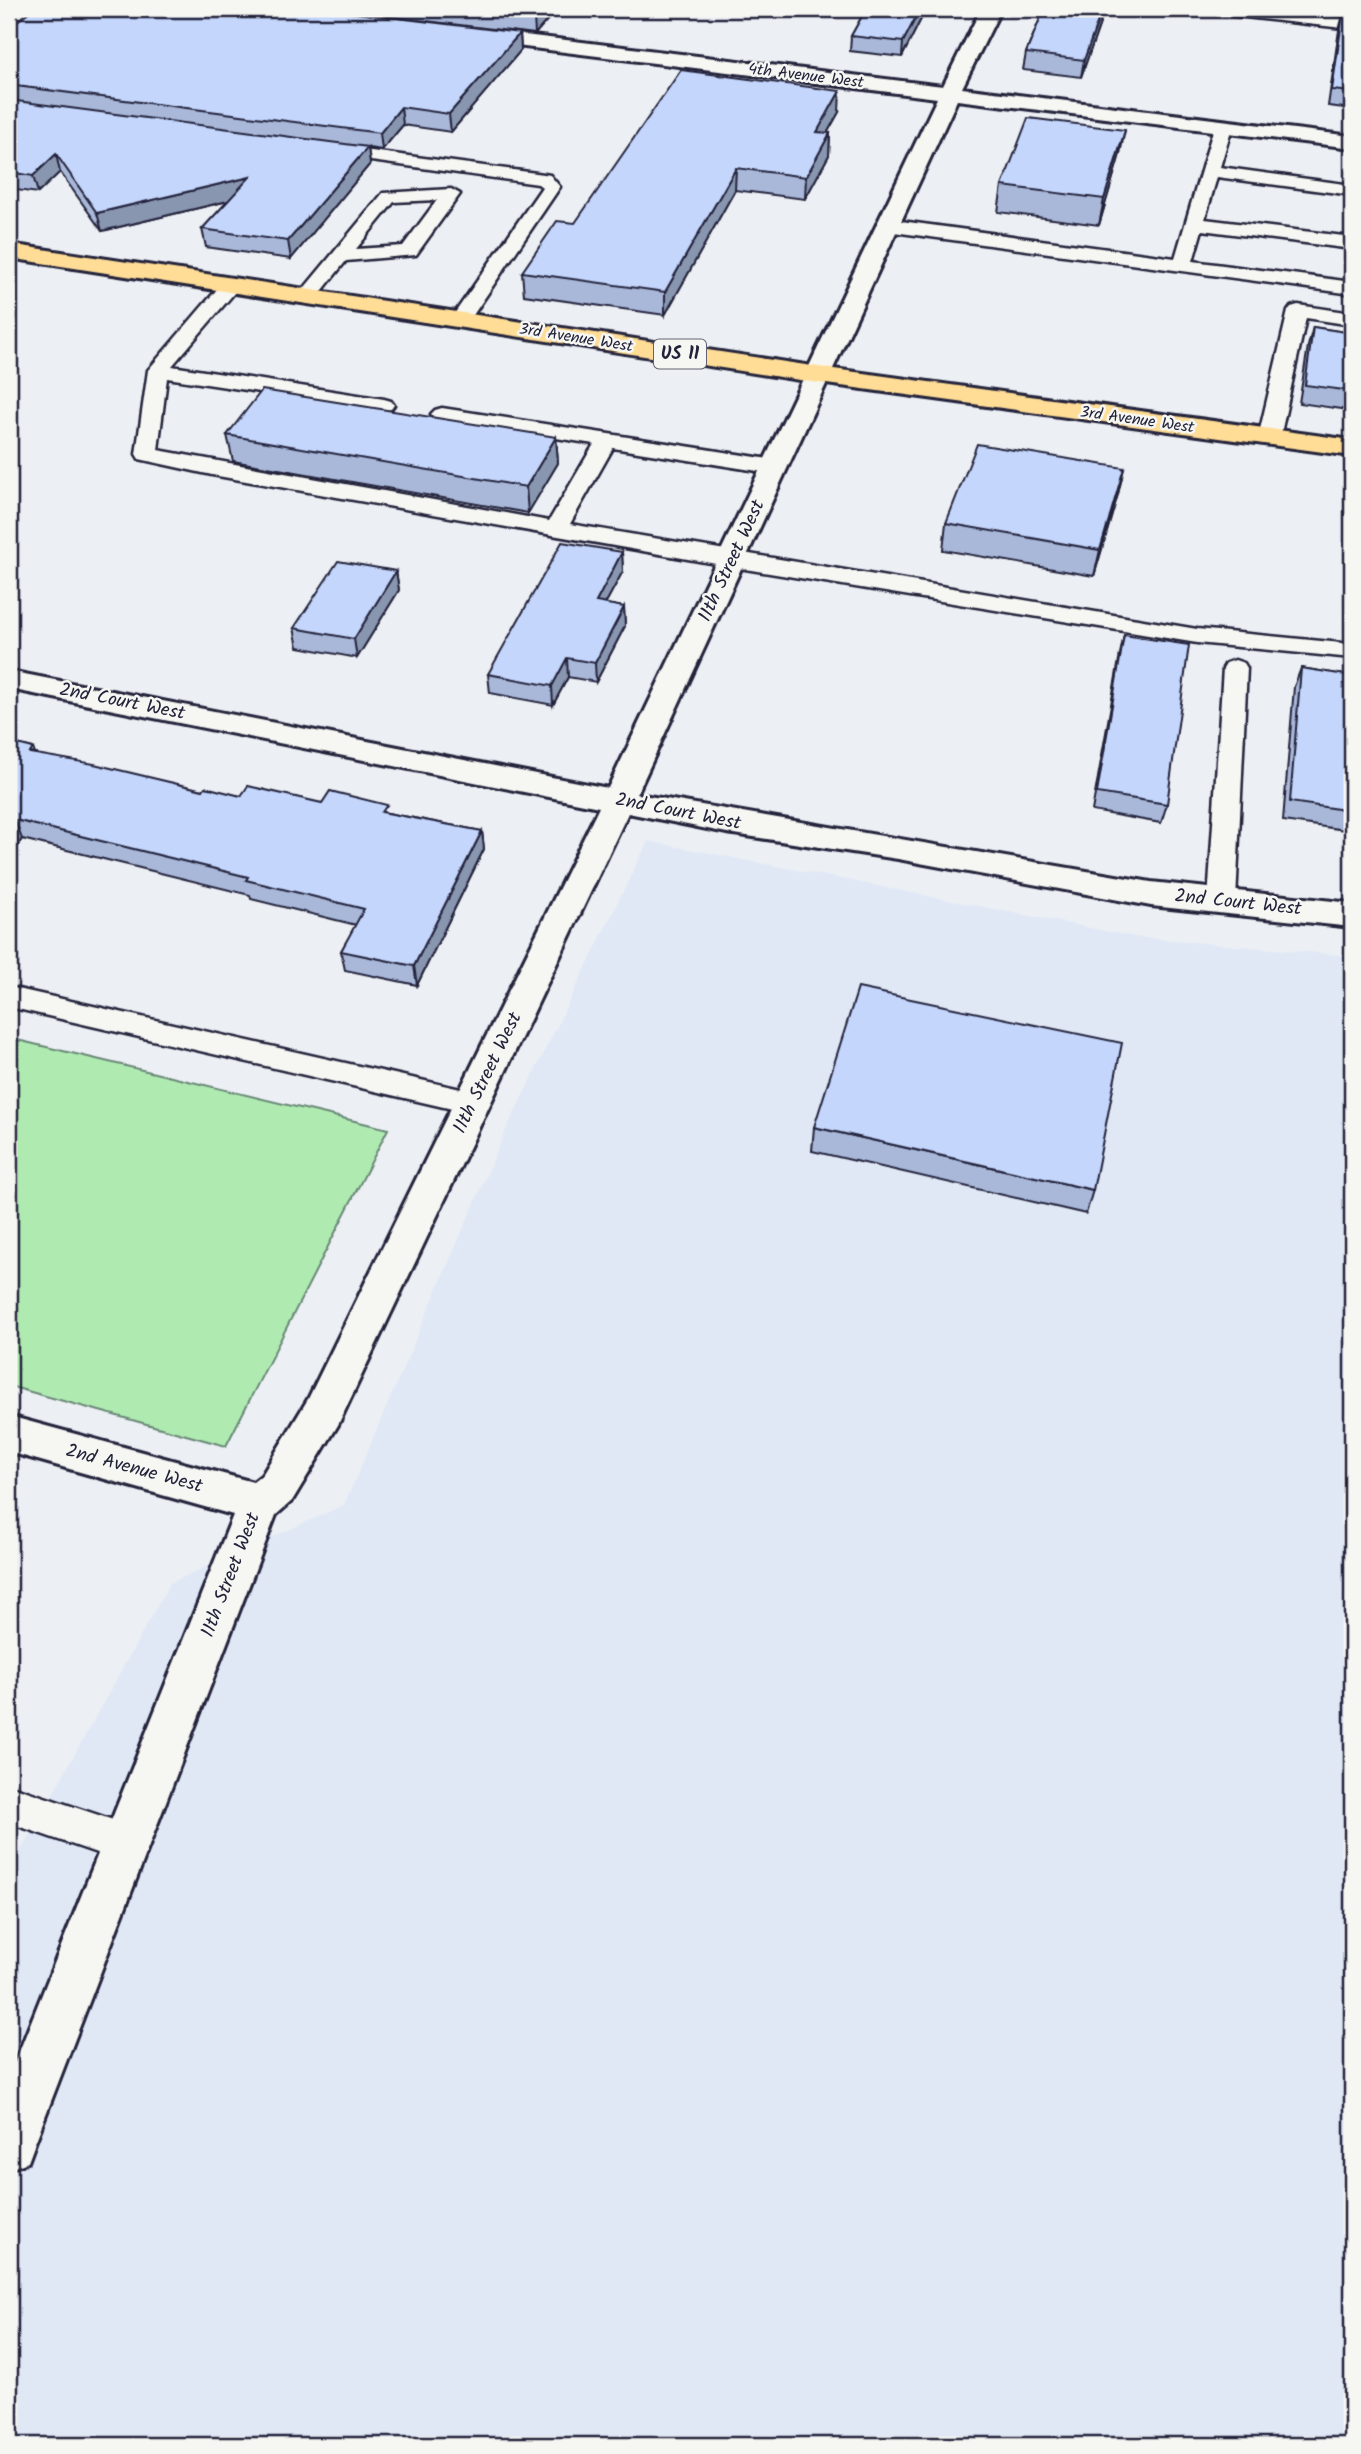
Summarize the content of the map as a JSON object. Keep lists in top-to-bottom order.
{
  "streets": {
    "main road": ["3rd Avenue West", "US 11"],
    "street": [
      "4th Avenue West",
      "11th Street West",
      "2nd Court West",
      "2nd Avenue West"
    ]
  },
  "crossings": [
    ["4th Avenue West", "11th Street West"],
    ["3rd Avenue West", "11th Street West"],
    ["11th Street West", "2nd Court West"],
    ["11th Street West", "2nd Avenue West"]
  ]
}
